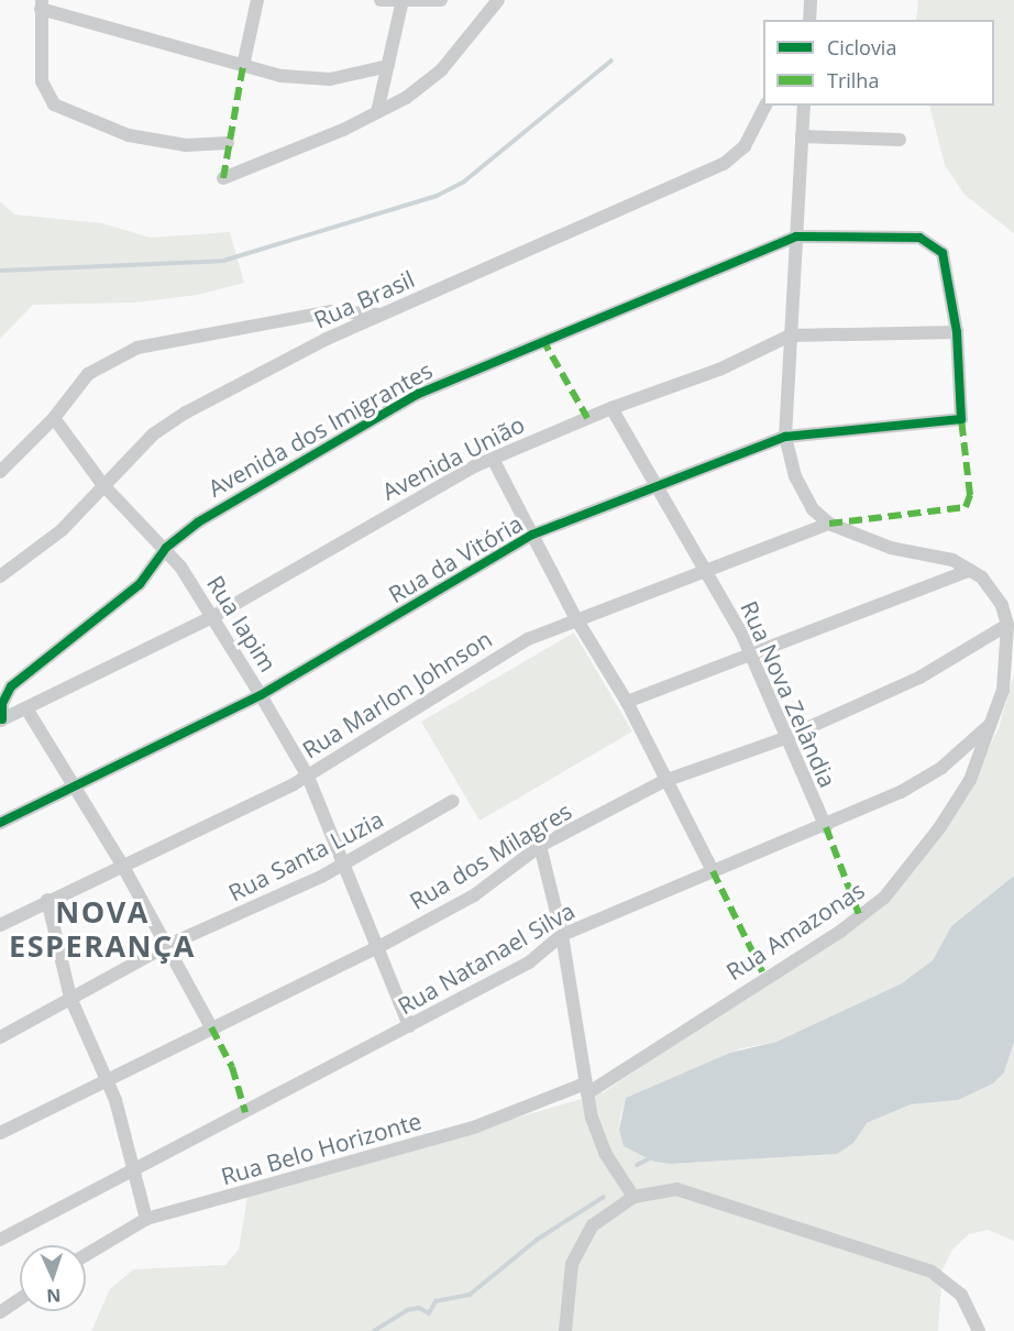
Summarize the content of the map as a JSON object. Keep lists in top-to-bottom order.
{
  "streets": {
    "street": [
      "Rua Brasil",
      "Avenida dos Imigrantes",
      "Avenida União",
      "Rua da Vitória",
      "Rua Iapim",
      "Rua Marlon Johnson",
      "Rua Nova Zelândia",
      "Rua Santa Luzia",
      "Rua dos Milagres",
      "Rua Amazonas",
      "Rua Natanael Silva",
      "Rua Belo Horizonte"
    ]
  },
  "crossings": [
    ["Rua Brasil", "Rua Iapim"],
    ["Avenida dos Imigrantes", "Avenida União"],
    ["Avenida dos Imigrantes", "Rua da Vitória"],
    ["Avenida dos Imigrantes", "Rua Iapim"],
    ["Avenida dos Imigrantes", "Rua Amazonas"],
    ["Avenida União", "Rua da Vitória"],
    ["Avenida União", "Rua Iapim"],
    ["Avenida União", "Rua Nova Zelândia"],
    ["Avenida União", "Rua Amazonas"],
    ["Rua da Vitória", "Rua Iapim"],
    ["Rua da Vitória", "Rua Nova Zelândia"],
    ["Rua da Vitória", "Rua Amazonas"],
    ["Rua Iapim", "Rua Marlon Johnson"],
    ["Rua Iapim", "Rua Santa Luzia"],
    ["Rua Iapim", "Rua dos Milagres"],
    ["Rua Iapim", "Rua Natanael Silva"],
    ["Rua Marlon Johnson", "Rua Nova Zelândia"],
    ["Rua Marlon Johnson", "Rua Amazonas"],
    ["Rua Nova Zelândia", "Rua dos Milagres"],
    ["Rua Nova Zelândia", "Rua Natanael Silva"],
    ["Rua dos Milagres", "Rua Amazonas"],
    ["Rua Amazonas", "Rua Natanael Silva"],
    ["Rua Amazonas", "Rua Belo Horizonte"]
  ],
  "districts": ["NOVA ESPERANÇA"],
  "legend": ["Ciclovia", "Trilha"],
  "north": "bottom"
}
